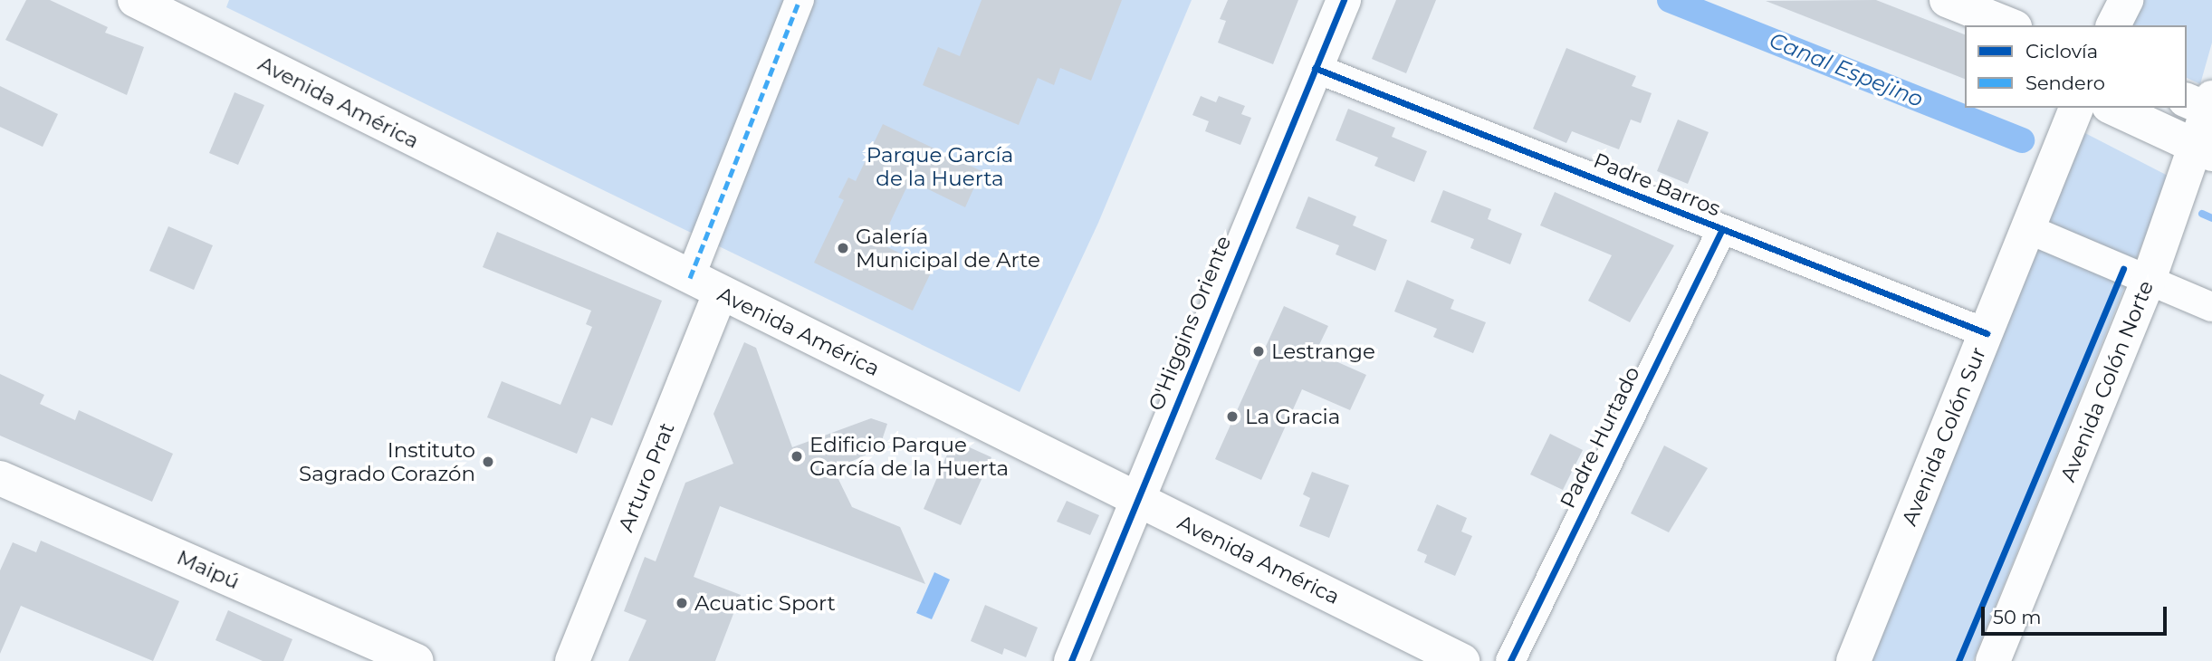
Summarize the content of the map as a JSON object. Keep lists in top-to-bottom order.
{
  "streets": {
    "main road": [
      "Avenida América",
      "O'Higgins Oriente",
      "Avenida Colón Norte",
      "Avenida Colón Sur",
      "Arturo Prat",
      "Maipú"
    ],
    "street": ["Padre Barros", "Padre Hurtado"]
  },
  "crossings": [
    ["Avenida América", "O'Higgins Oriente"],
    ["Avenida América", "Arturo Prat"],
    ["Padre Barros", "O'Higgins Oriente"],
    ["Padre Barros", "Avenida Colón Sur"],
    ["Padre Barros", "Padre Hurtado"]
  ],
  "water": ["Canal Espejino"],
  "parks": ["Parque García de la Huerta"],
  "places": [
    "Galería Municipal de Arte",
    "Lestrange",
    "La Gracia",
    "Edificio Parque García de la Huerta",
    "Instituto Sagrado Corazón",
    "Acuatic Sport"
  ],
  "legend": ["Ciclovía", "Sendero"],
  "scale_bar": "50 m"
}
